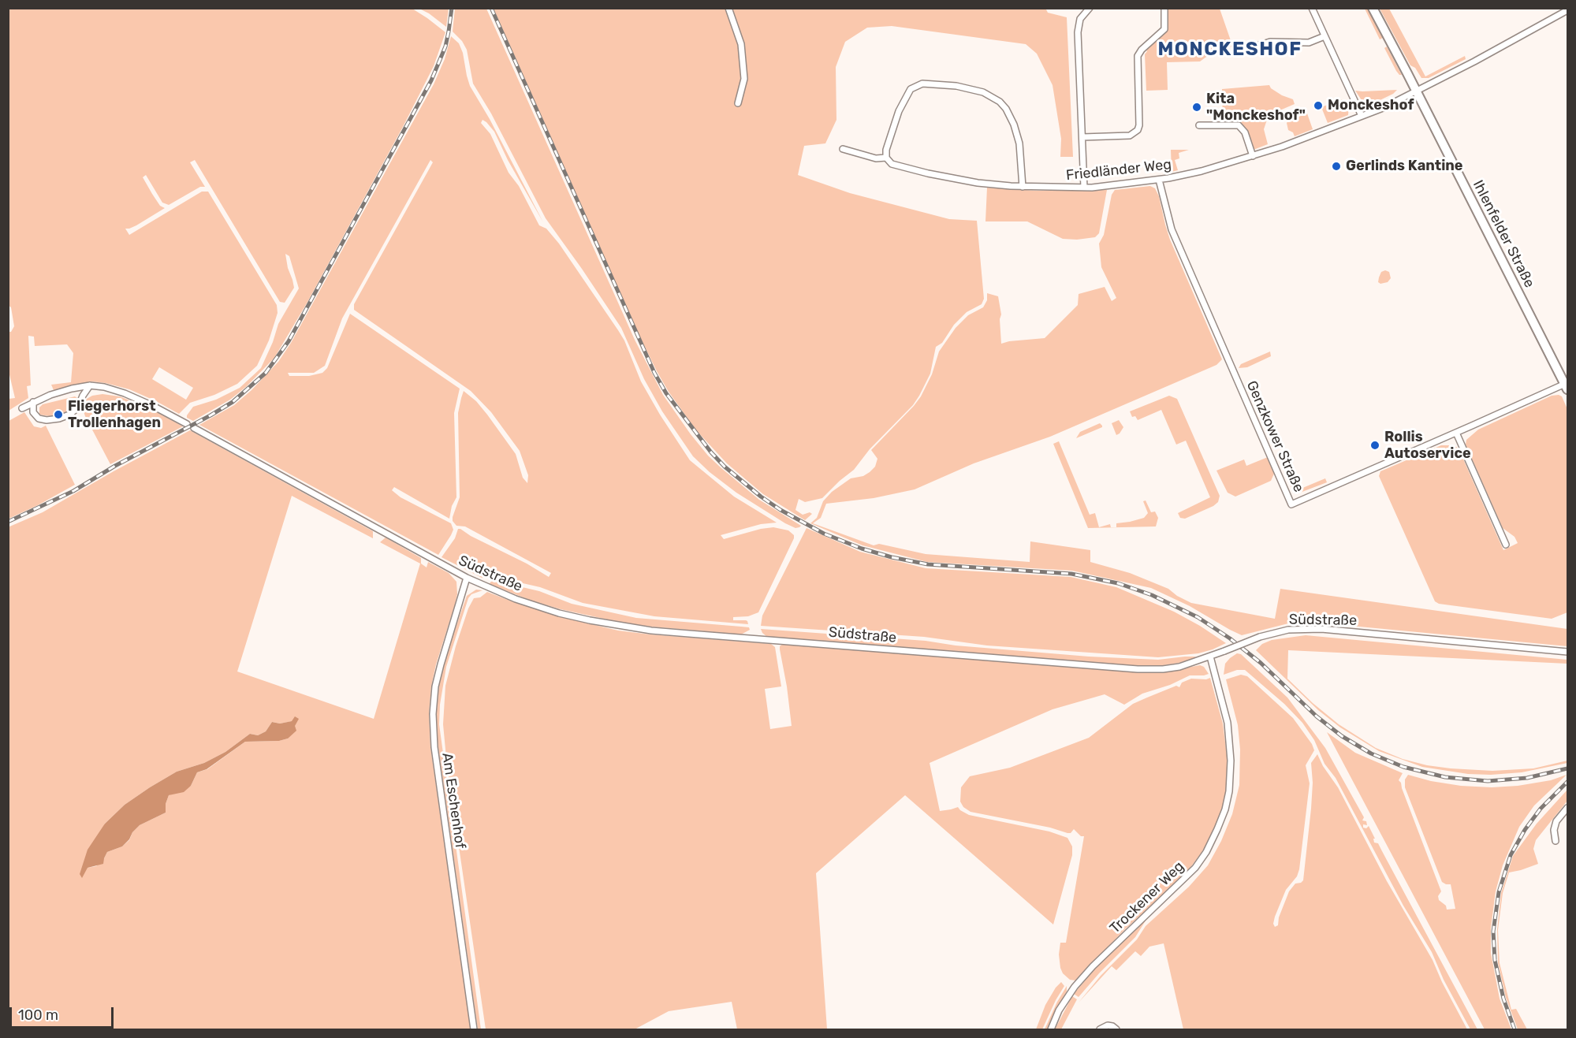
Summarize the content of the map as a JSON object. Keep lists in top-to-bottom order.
{
  "streets": {
    "main road": ["Ihlenfelder Straße"],
    "street": [
      "Friedländer Weg",
      "Genzkower Straße",
      "Südstraße",
      "Am Eschenhof",
      "Trockener Weg"
    ]
  },
  "crossings": [
    ["Friedländer Weg", "Ihlenfelder Straße"],
    ["Friedländer Weg", "Genzkower Straße"],
    ["Ihlenfelder Straße", "Genzkower Straße"],
    ["Südstraße", "Am Eschenhof"],
    ["Südstraße", "Trockener Weg"]
  ],
  "districts": ["MONCKESHOF"],
  "places": [
    "Monckeshof",
    "Kita \"Monckeshof\"",
    "Gerlinds Kantine",
    "Fliegerhorst Trollenhagen",
    "Rollis Autoservice"
  ],
  "scale_bar": "100 m"
}
